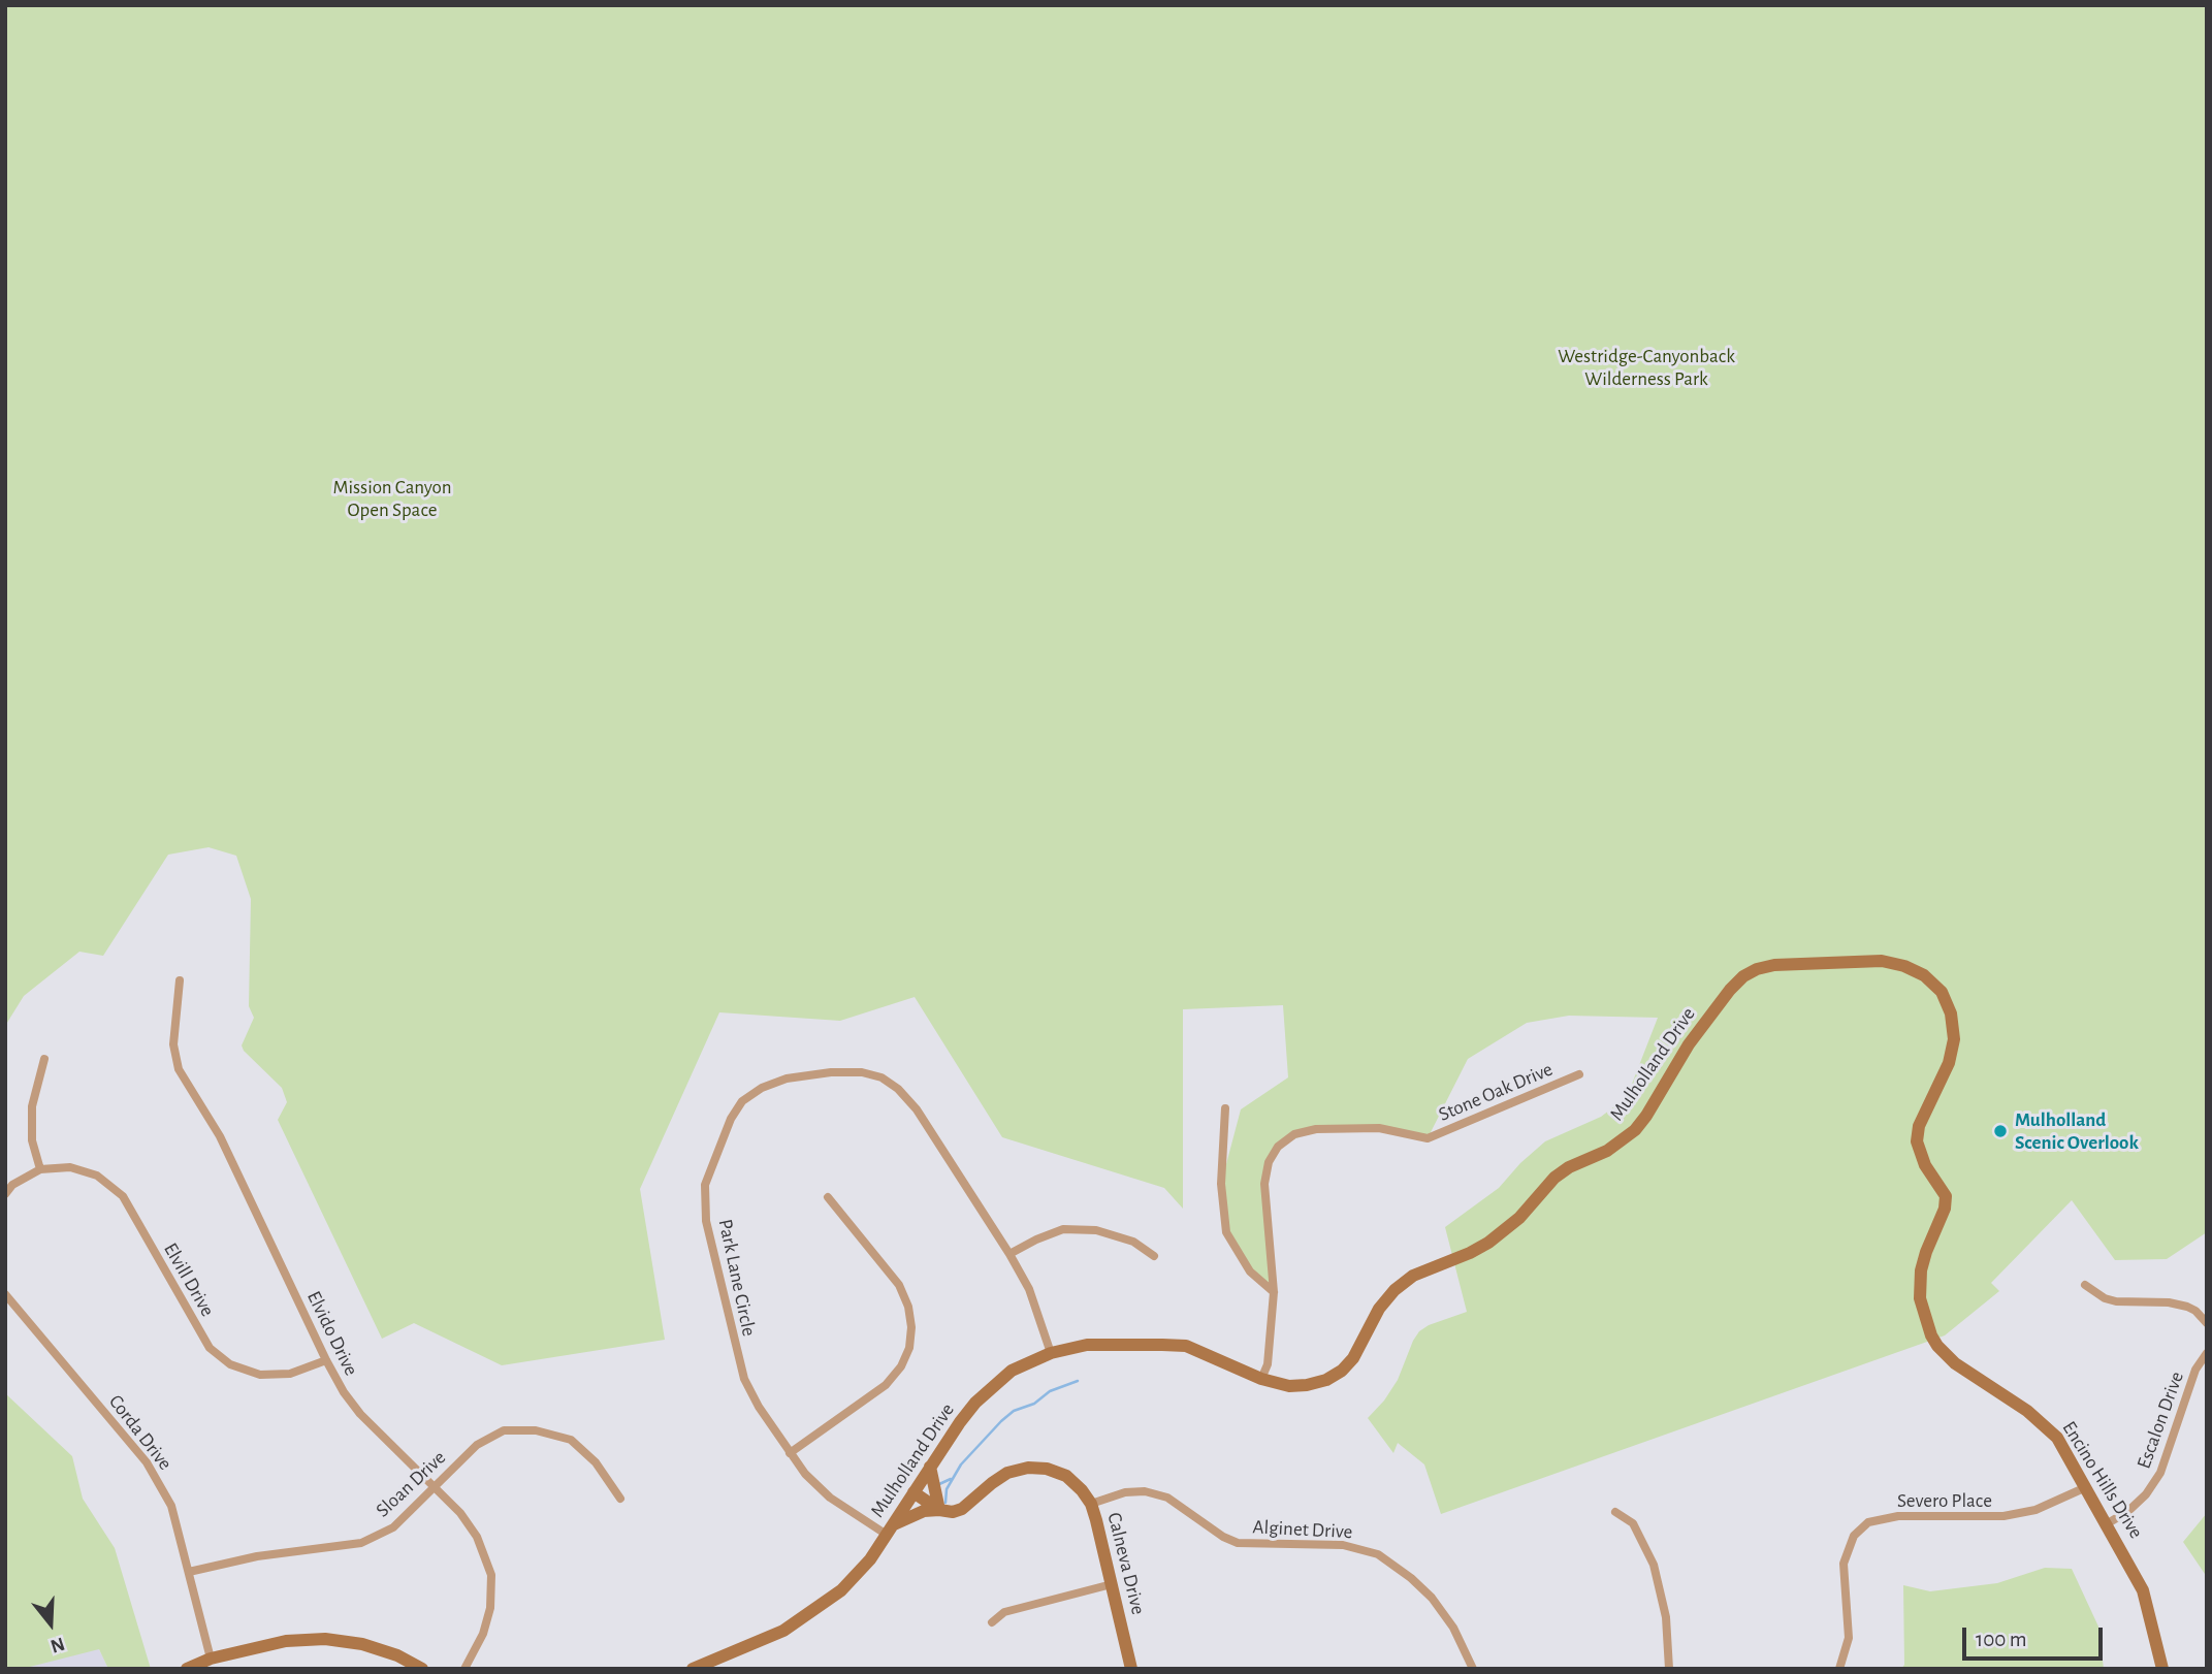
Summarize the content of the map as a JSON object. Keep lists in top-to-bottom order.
{
  "streets": {
    "main road": ["Mulholland Drive", "Encino Hills Drive", "Calneva Drive"],
    "street": [
      "Stone Oak Drive",
      "Park Lane Circle",
      "Elvill Drive",
      "Elvido Drive",
      "Escalon Drive",
      "Corda Drive",
      "Sloan Drive",
      "Severo Place",
      "Alginet Drive"
    ]
  },
  "crossings": [
    ["Mulholland Drive", "Stone Oak Drive"],
    ["Mulholland Drive", "Park Lane Circle"],
    ["Mulholland Drive", "Encino Hills Drive"],
    ["Mulholland Drive", "Calneva Drive"],
    ["Park Lane Circle", "Calneva Drive"],
    ["Elvill Drive", "Elvido Drive"],
    ["Elvido Drive", "Sloan Drive"],
    ["Escalon Drive", "Encino Hills Drive"],
    ["Corda Drive", "Sloan Drive"],
    ["Encino Hills Drive", "Severo Place"],
    ["Alginet Drive", "Calneva Drive"]
  ],
  "parks": ["Westridge-Canyonback Wilderness Park", "Mission Canyon Open Space"],
  "places": ["Mulholland Scenic Overlook"],
  "scale_bar": "100 m",
  "north": "bottom"
}
